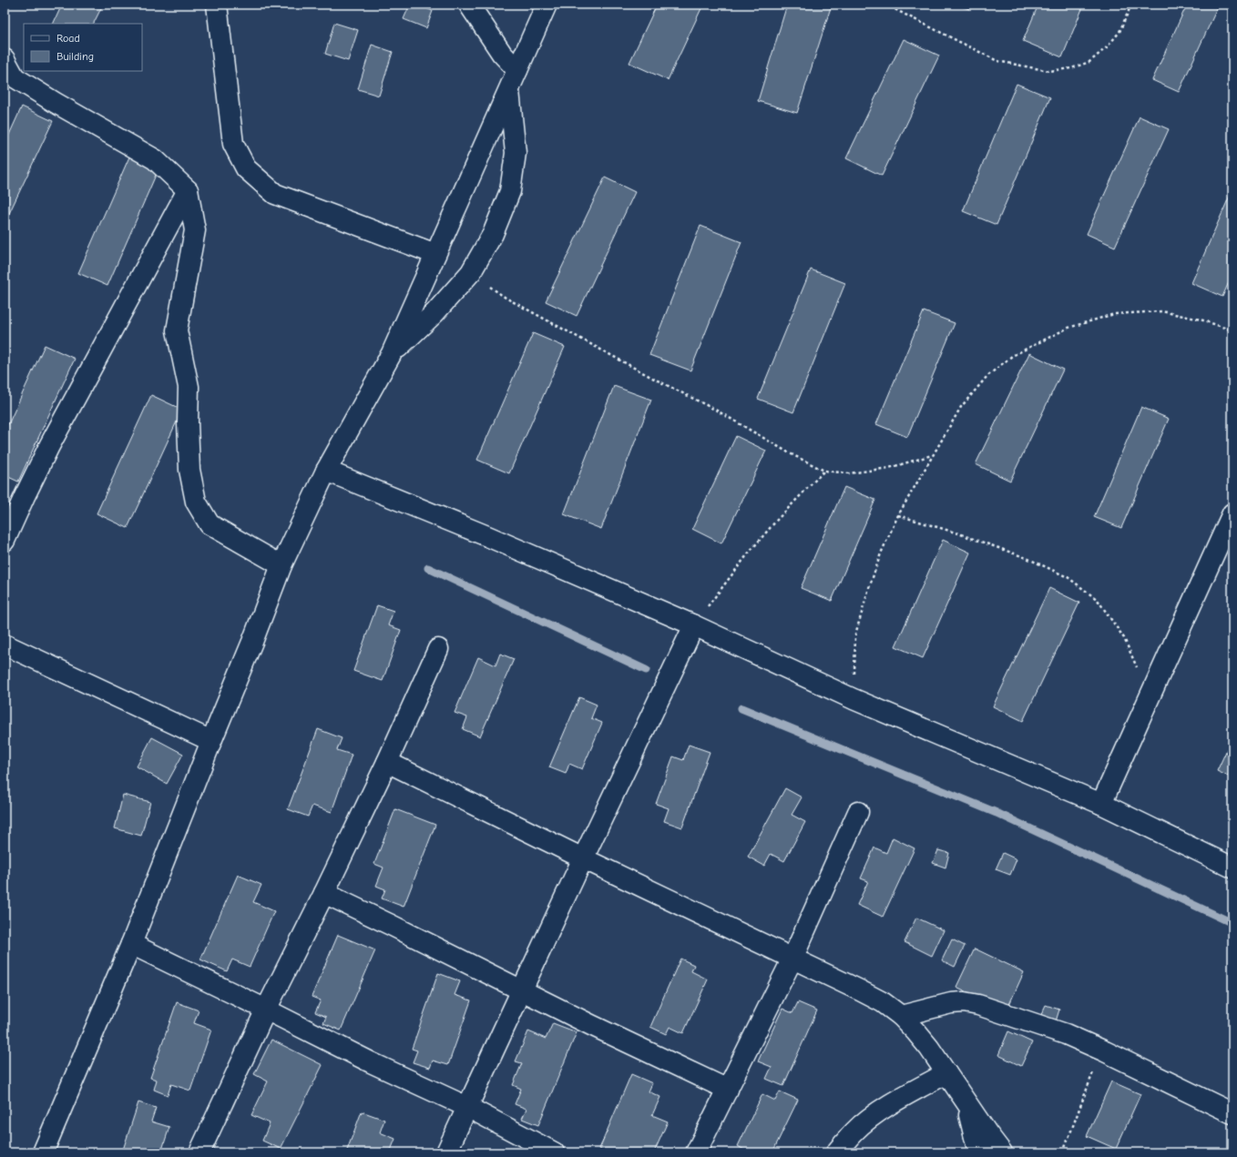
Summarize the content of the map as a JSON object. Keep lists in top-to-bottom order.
{
  "legend": ["Road", "Building"]
}
